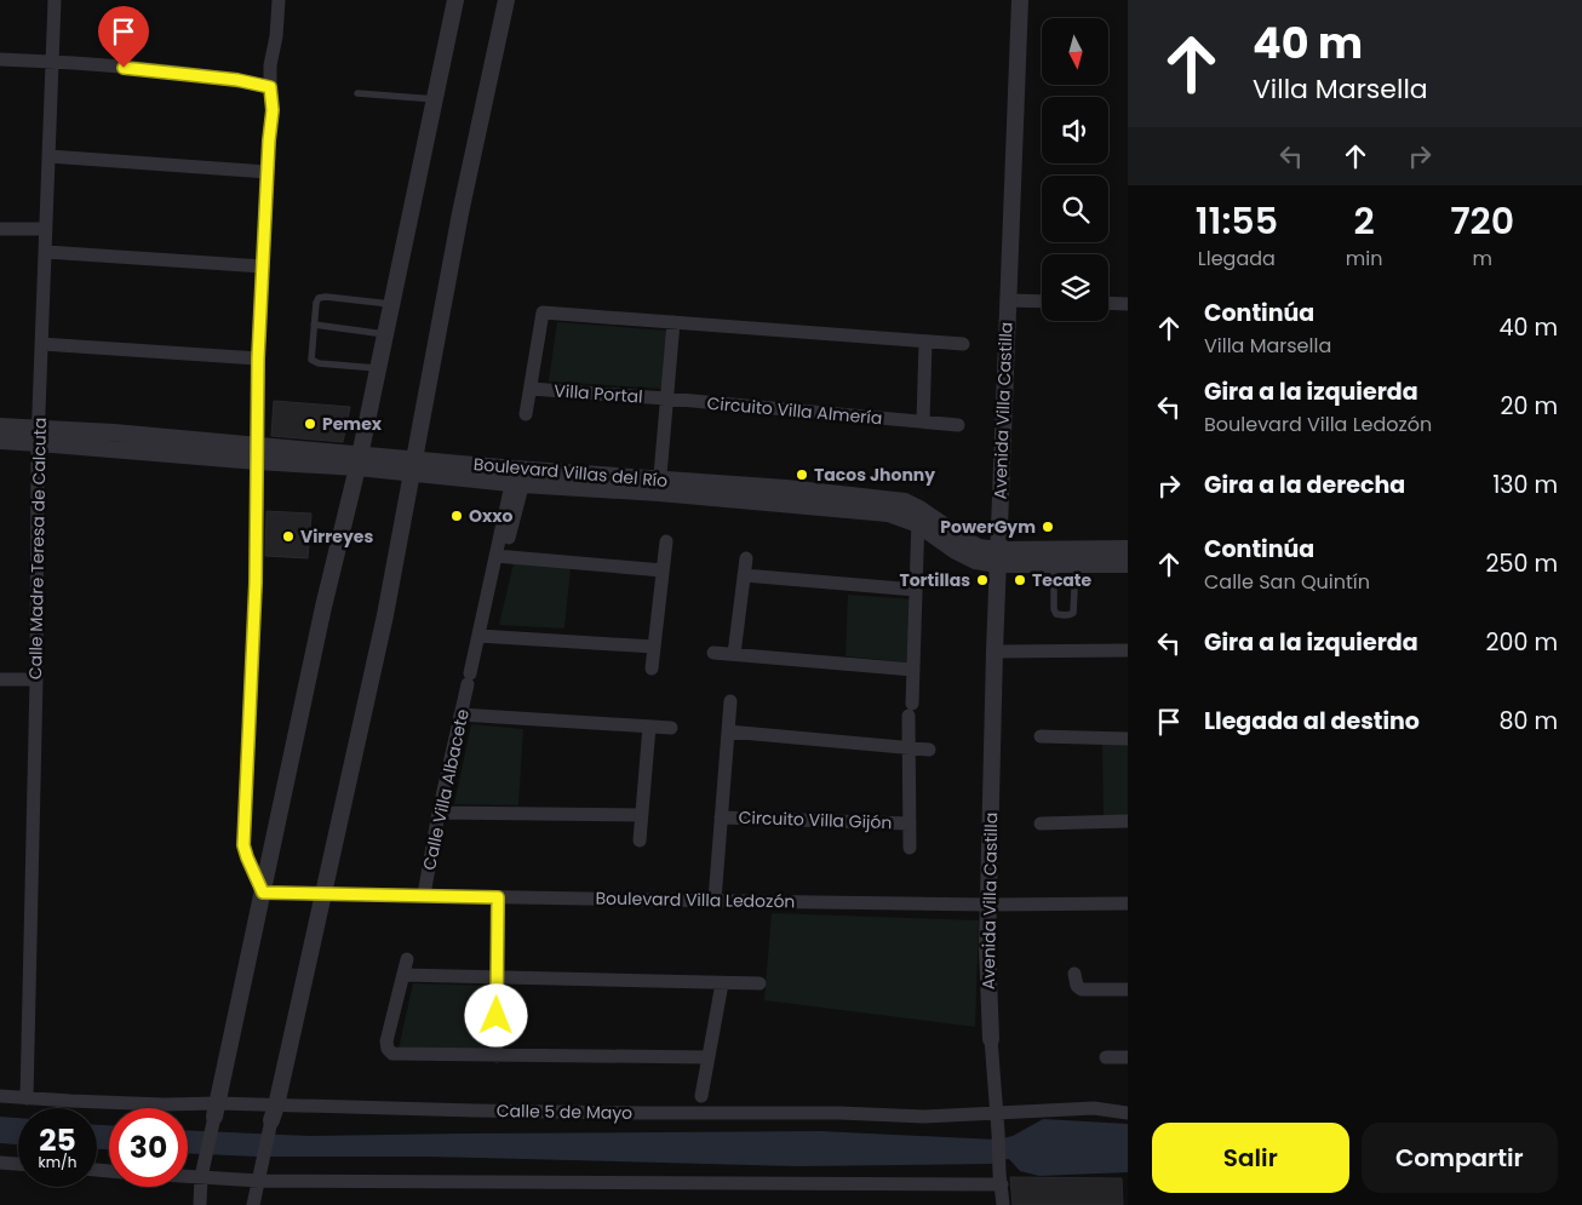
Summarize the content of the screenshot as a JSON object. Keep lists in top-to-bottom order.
{
  "streets": {
    "street": [
      "Villa Portal",
      "Circuito Villa Almería",
      "Avenida Villa Castilla",
      "Boulevard Villas del Río",
      "Calle Madre Teresa de Calcuta",
      "Calle Villa Albacete",
      "Circuito Villa Gijón",
      "Boulevard Villa Ledozón",
      "Calle 5 de Mayo"
    ]
  },
  "crossings": [
    ["Villa Portal", "Circuito Villa Almería"],
    ["Avenida Villa Castilla", "Boulevard Villas del Río"],
    ["Avenida Villa Castilla", "Boulevard Villa Ledozón"],
    ["Boulevard Villas del Río", "Calle Madre Teresa de Calcuta"],
    ["Boulevard Villas del Río", "Calle Villa Albacete"],
    ["Boulevard Villas del Río", "Circuito Villa Gijón"],
    ["Calle Madre Teresa de Calcuta", "Calle 5 de Mayo"],
    ["Calle Villa Albacete", "Boulevard Villa Ledozón"],
    ["Circuito Villa Gijón", "Boulevard Villa Ledozón"]
  ],
  "places": [
    "Pemex",
    "Tacos Jhonny",
    "Oxxo",
    "PowerGym",
    "Virreyes",
    "Tortillas",
    "Tecate"
  ],
  "north": "bottom",
  "page": {
    "turn": ["40 m", "Villa Marsella"],
    "eta": [
      "11:55",
      "Llegada",
      "2",
      "min",
      "720",
      "m"
    ],
    "list": [
      {
        "name": "Continúa",
        "note": "Villa Marsella",
        "value": "40 m"
      },
      {
        "name": "Gira a la izquierda",
        "note": "Boulevard Villa Ledozón",
        "value": "20 m"
      },
      {
        "name": "Gira a la derecha",
        "value": "130 m"
      },
      {
        "name": "Continúa",
        "note": "Calle San Quintín",
        "value": "250 m"
      },
      {
        "name": "Gira a la izquierda",
        "value": "200 m"
      },
      {
        "name": "Llegada al destino",
        "value": "80 m"
      }
    ],
    "speed": "25 km/h",
    "limit": "30",
    "buttons": ["Salir", "Compartir"]
  }
}
